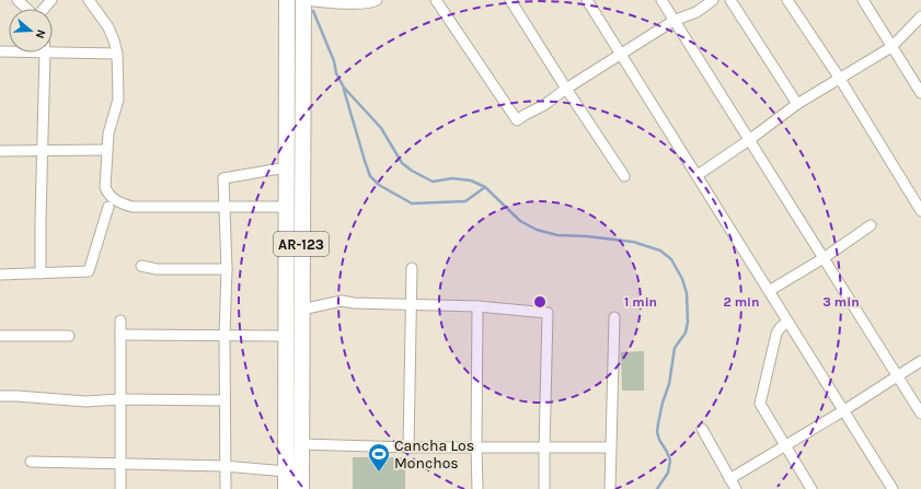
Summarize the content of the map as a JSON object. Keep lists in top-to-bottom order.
{
  "streets": {
    "main road": ["AR-123"]
  },
  "places": {
    "sports": ["Cancha Los Monchos"]
  },
  "north": "right",
  "rings": ["1 min", "2 min", "3 min"]
}
